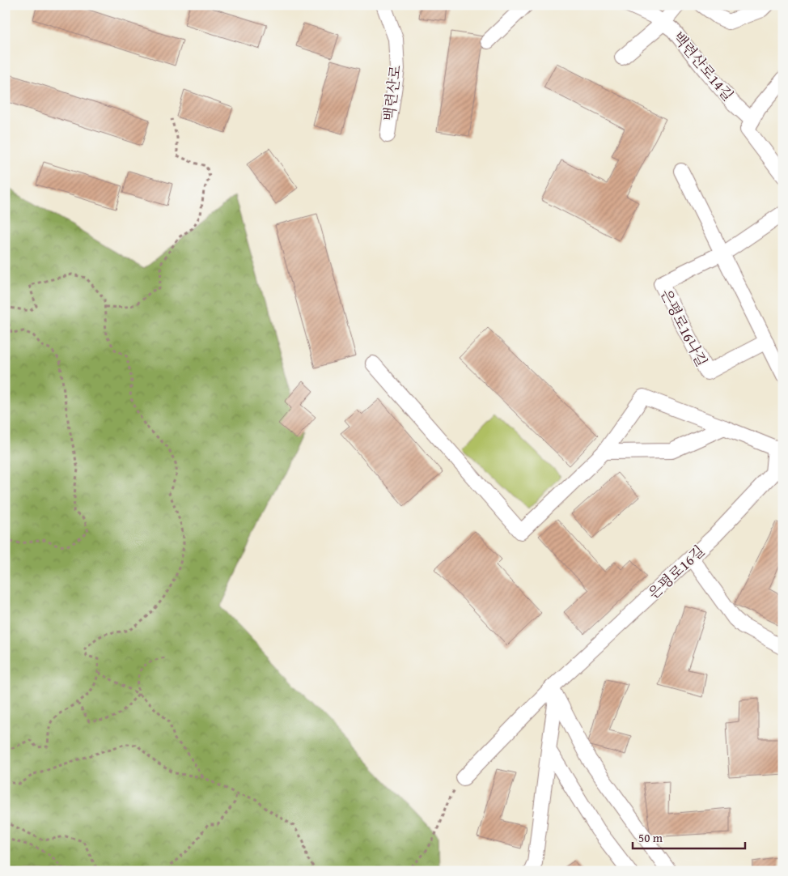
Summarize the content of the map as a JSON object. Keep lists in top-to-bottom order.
{
  "streets": {
    "street": [
      "백련산로14길",
      "백련산로",
      "은평로16나길",
      "은평로16길"
    ]
  },
  "scale_bar": "50 m"
}
